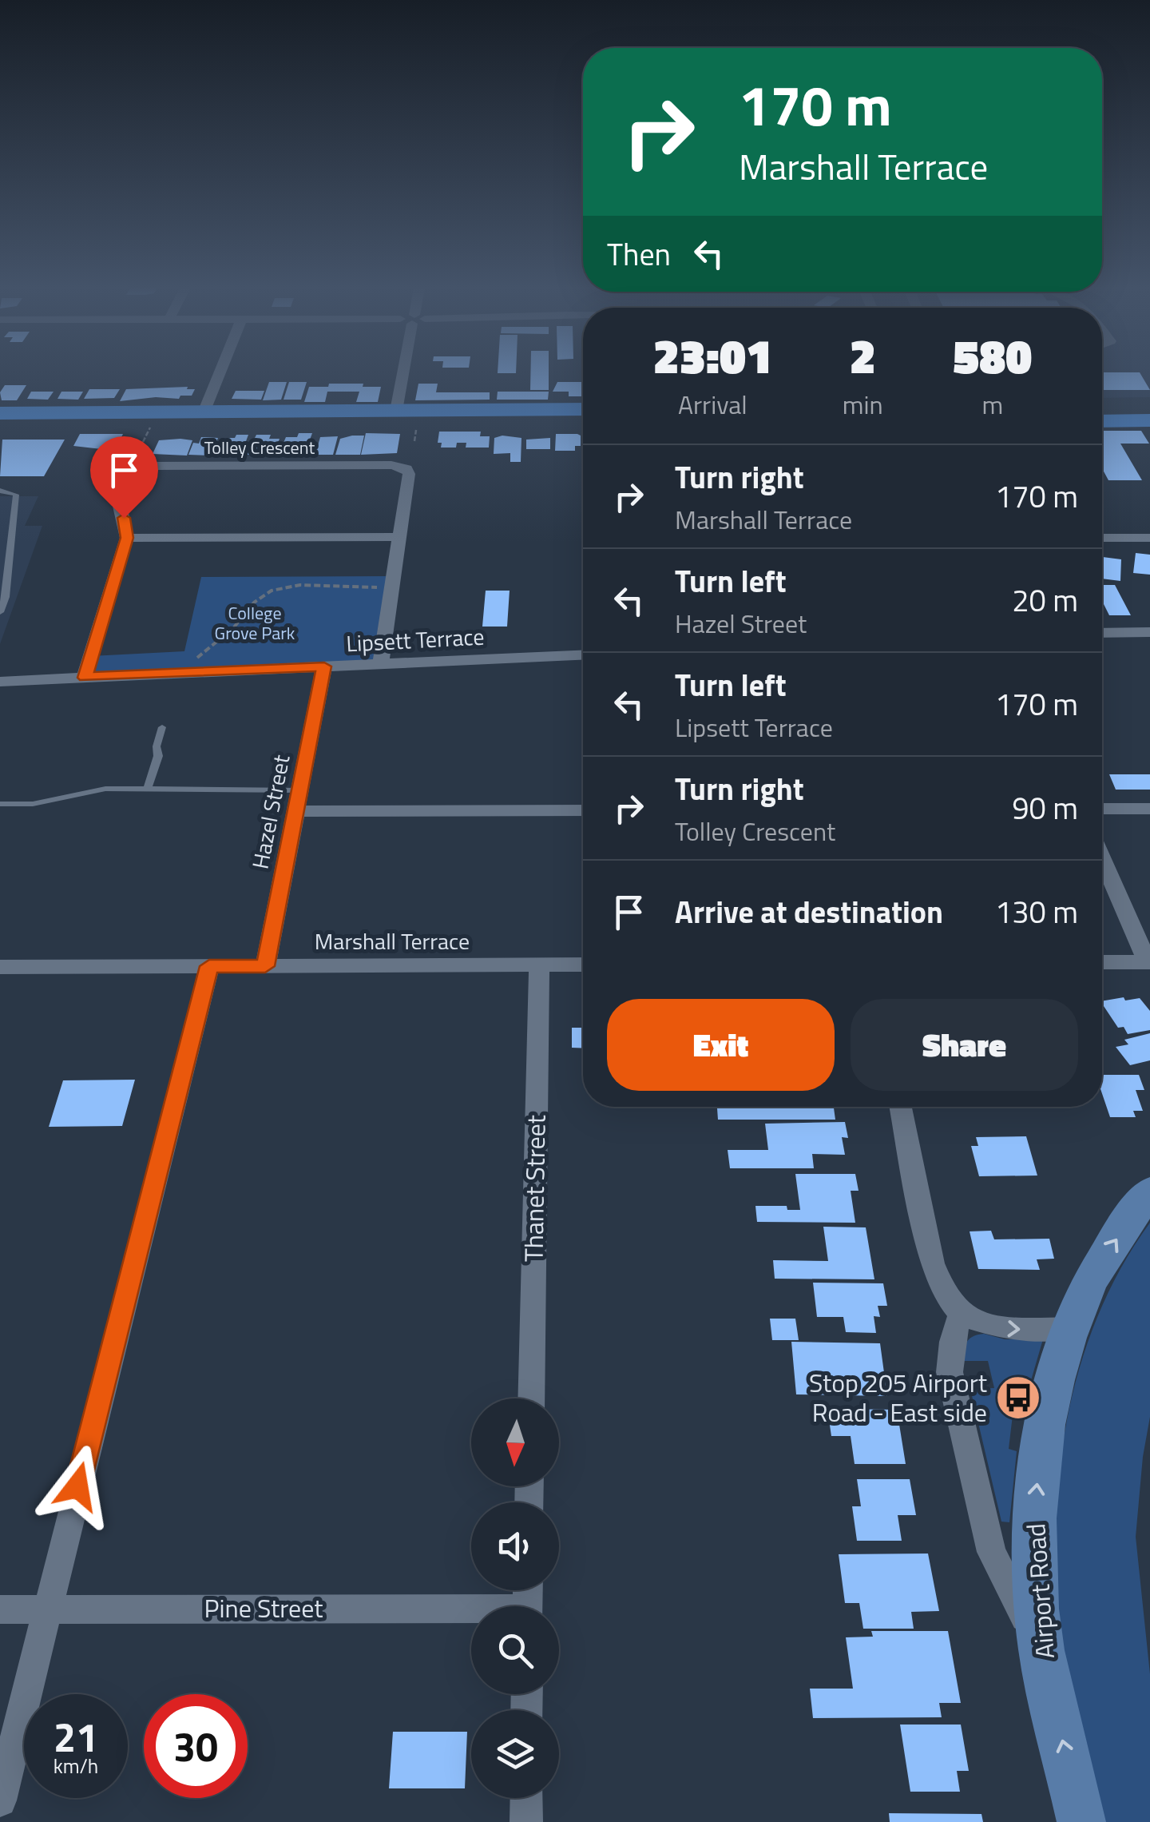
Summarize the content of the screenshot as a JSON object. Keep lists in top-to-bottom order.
{
  "streets": {
    "main road": ["Airport Road"],
    "street": [
      "Tolley Crescent",
      "Lipsett Terrace",
      "Hazel Street",
      "Marshall Terrace",
      "Thanet Street",
      "Pine Street"
    ]
  },
  "crossings": [
    ["Tolley Crescent", "Lipsett Terrace"],
    ["Lipsett Terrace", "Hazel Street"],
    ["Hazel Street", "Marshall Terrace"],
    ["Marshall Terrace", "Thanet Street"]
  ],
  "one_way": ["Airport Road"],
  "parks": ["College Grove Park"],
  "places": {
    "bus stop": ["Stop 205 Airport Road - East side"]
  },
  "north": "bottom",
  "page": {
    "turn": ["170 m", "Marshall Terrace"],
    "then": "Then",
    "eta": [
      "23:01",
      "Arrival",
      "2",
      "min",
      "580",
      "m"
    ],
    "list": [
      {
        "name": "Turn right",
        "note": "Marshall Terrace",
        "value": "170 m"
      },
      {
        "name": "Turn left",
        "note": "Hazel Street",
        "value": "20 m"
      },
      {
        "name": "Turn left",
        "note": "Lipsett Terrace",
        "value": "170 m"
      },
      {
        "name": "Turn right",
        "note": "Tolley Crescent",
        "value": "90 m"
      },
      {
        "name": "Arrive at destination",
        "value": "130 m"
      }
    ],
    "buttons": ["Exit", "Share"],
    "speed": "21 km/h",
    "limit": "30"
  }
}
